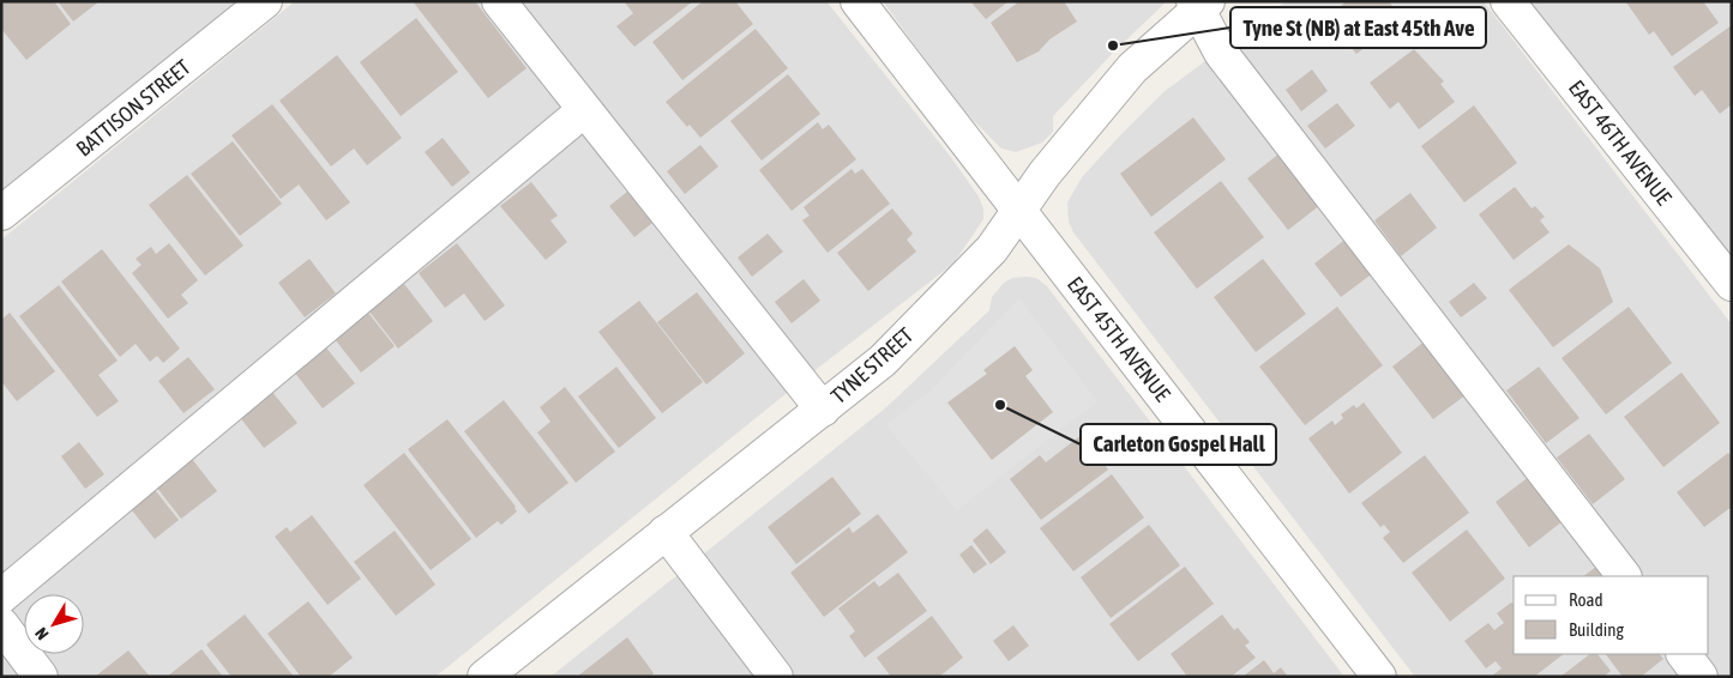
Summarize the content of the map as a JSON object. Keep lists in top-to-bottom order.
{
  "streets": {
    "street": [
      "BATTISON STREET",
      "EAST 46TH AVENUE",
      "EAST 45TH AVENUE",
      "TYNE STREET"
    ]
  },
  "crossings": [
    ["EAST 45TH AVENUE", "TYNE STREET"]
  ],
  "places": ["Tyne St (NB) at East 45th Ave", "Carleton Gospel Hall"],
  "legend": ["Road", "Building"],
  "north": "bottom left"
}
